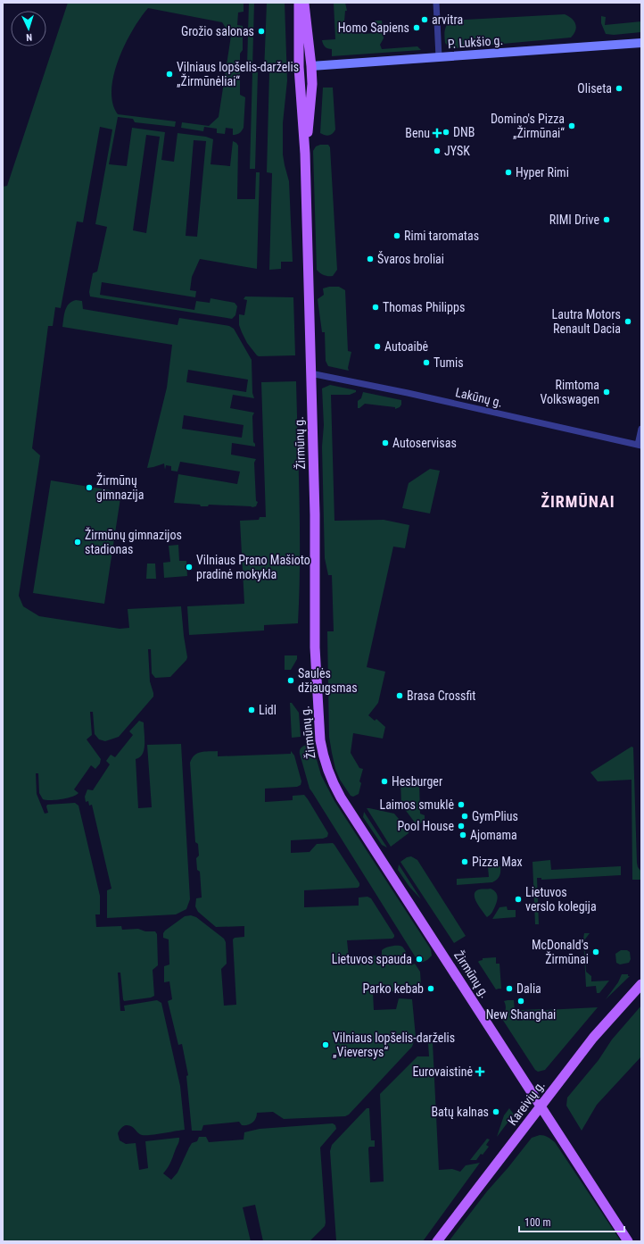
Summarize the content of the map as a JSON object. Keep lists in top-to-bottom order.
{
  "streets": {
    "main road": ["Žirmūnų g.", "Kareivių g."],
    "street": ["P. Lukšio g.", "Lakūnų g."]
  },
  "crossings": [
    ["P. Lukšio g.", "Žirmūnų g."],
    ["Lakūnų g.", "Žirmūnų g."],
    ["Žirmūnų g.", "Kareivių g."]
  ],
  "districts": ["ŽIRMŪNAI"],
  "places": {
    "other": [
      "arvitra",
      "Homo Sapiens",
      "Grožio salonas",
      "Vilniaus lopšelis-darželis „Žirmūnėliai“",
      "Oliseta",
      "Domino's Pizza „Žirmūnai“",
      "DNB",
      "JYSK",
      "Hyper Rimi",
      "RIMI Drive",
      "Rimi taromatas",
      "Švaros broliai",
      "Thomas Philipps",
      "Lautra Motors Renault Dacia",
      "Autoaibė",
      "Tumis",
      "Rimtoma Volkswagen",
      "Autoservisas",
      "Žirmūnų gimnazija",
      "Žirmūnų gimnazijos stadionas",
      "Vilniaus Prano Mašioto pradinė mokykla",
      "Saulės džiaugsmas",
      "Brasa Crossfit",
      "Lidl",
      "Hesburger",
      "Laimos smuklė",
      "GymPlius",
      "Pool House",
      "Ajomama",
      "Pizza Max",
      "Lietuvos verslo kolegija",
      "McDonald's Žirmūnai",
      "Lietuvos spauda",
      "Parko kebab",
      "Dalia",
      "New Shanghai",
      "Vilniaus lopšelis-darželis „Vieversys“",
      "Batų kalnas"
    ],
    "health": ["Benu", "Eurovaistinė"]
  },
  "scale_bar": "100 m",
  "north": "bottom"
}
